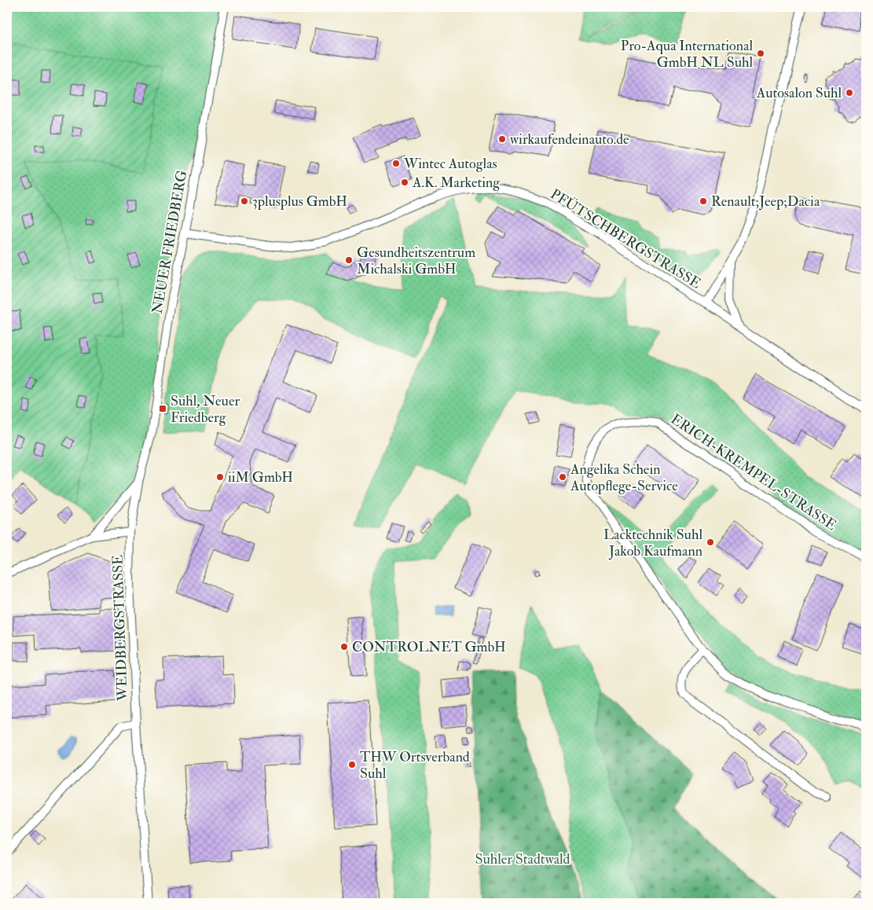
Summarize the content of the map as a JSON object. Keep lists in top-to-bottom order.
{
  "streets": {
    "street": [
      "PFÜTSCHBERGSTRASSE",
      "NEUER FRIEDBERG",
      "ERICH-KREMPEL-STRASSE",
      "WEIDBERGSTRASSE"
    ]
  },
  "crossings": [
    ["PFÜTSCHBERGSTRASSE", "NEUER FRIEDBERG"],
    ["NEUER FRIEDBERG", "WEIDBERGSTRASSE"]
  ],
  "parks": ["Suhler Stadtwald"],
  "places": {
    "other": [
      "Pro-Aqua International GmbH NL Suhl",
      "Autosalon Suhl",
      "wirkaufendeinauto.de",
      "Wintec Autoglas",
      "A.K. Marketing",
      "3plusplus GmbH",
      "Renault;Jeep;Dacia",
      "Gesundheitszentrum Michalski GmbH",
      "iiM GmbH",
      "Angelika Schein Autopflege-Service",
      "Lacktechnik Suhl Jakob Kaufmann",
      "CONTROLNET GmbH",
      "THW Ortsverband Suhl"
    ],
    "transit": ["Suhl, Neuer Friedberg"]
  }
}
